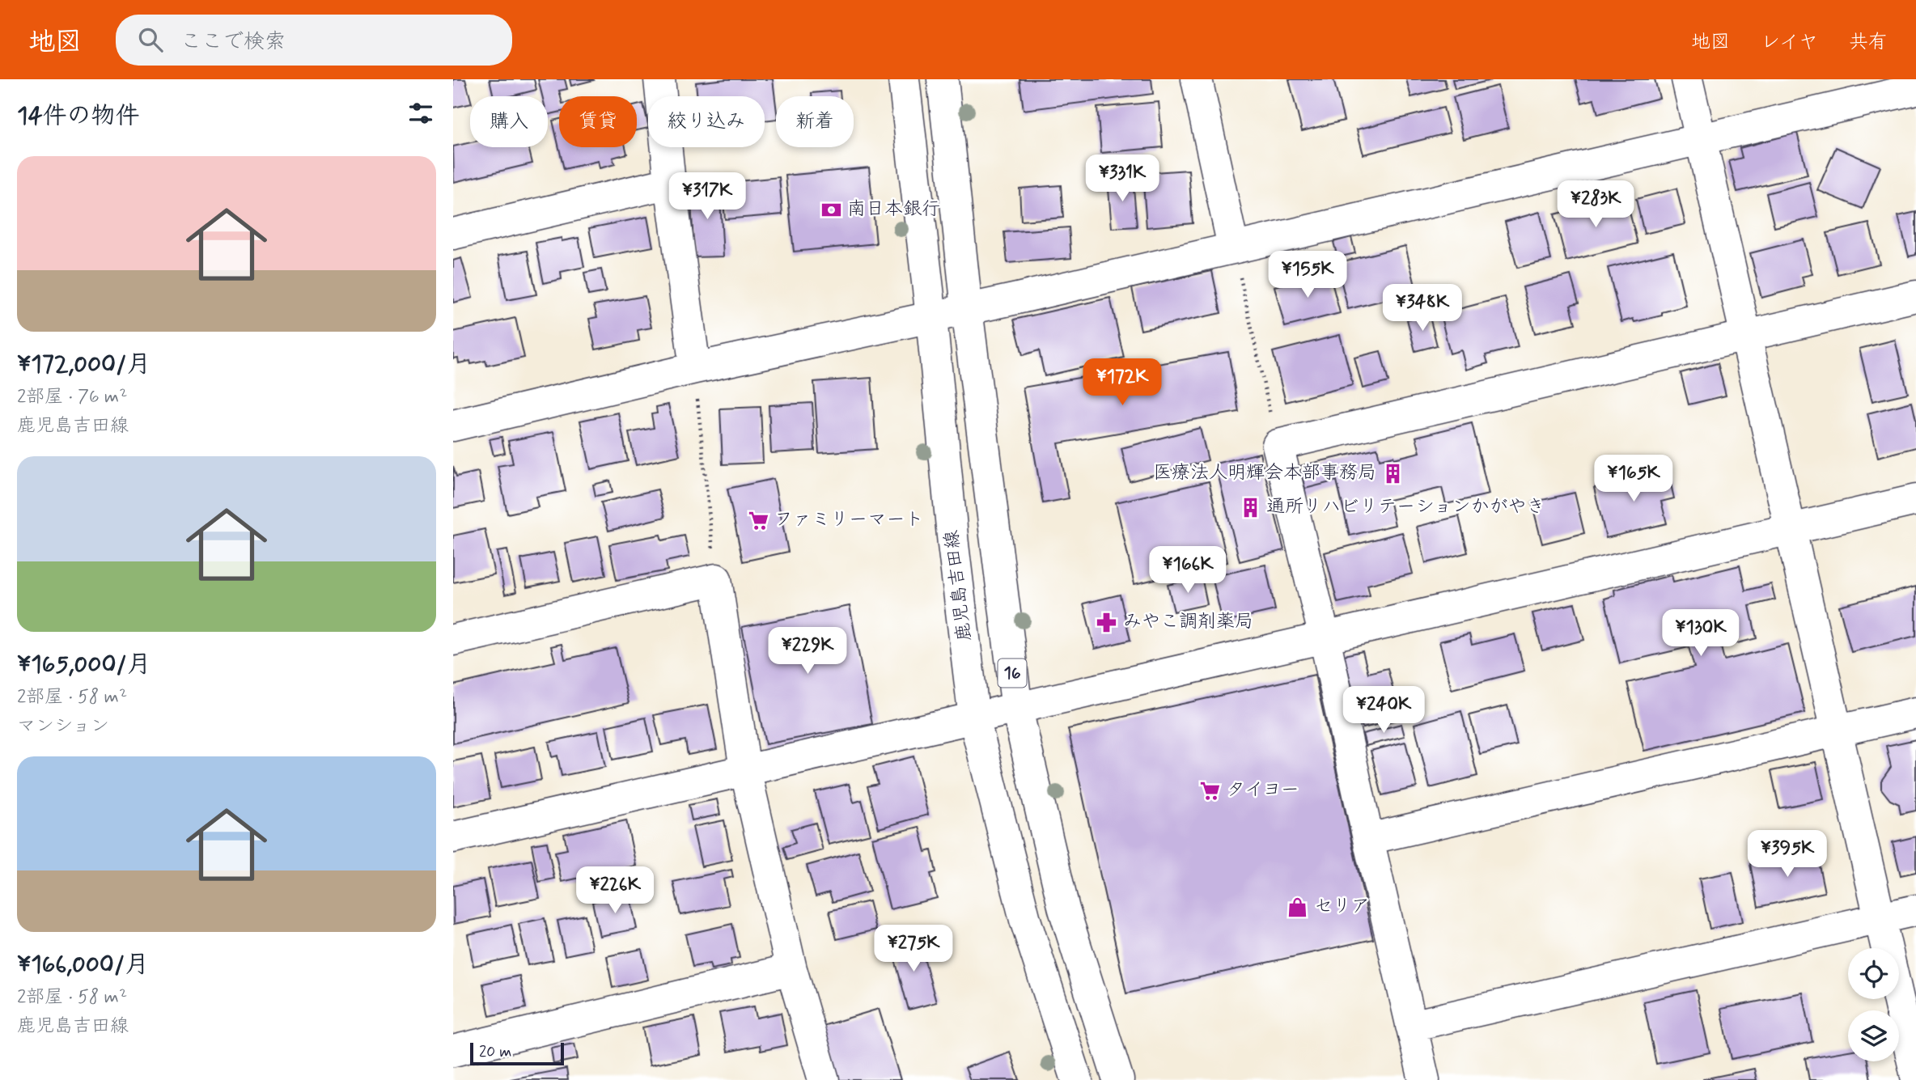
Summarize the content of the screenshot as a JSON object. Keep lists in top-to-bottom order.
{
  "streets": {
    "street": ["鹿児島吉田線", "16"]
  },
  "places": {
    "bank": ["南日本銀行"],
    "building": ["医療法人明輝会本部事務局", "通所リハビリテーションかがやき"],
    "supermarket": ["ファミリーマート", "タイヨー"],
    "pharmacy": ["みやこ調剤薬局"],
    "shop": ["セリア"]
  },
  "scale_bar": "20 m",
  "page": {
    "header": "地図",
    "search": "ここで検索",
    "nav": ["地図", "レイヤ", "共有"],
    "heading": "14件の物件",
    "chip": [
      "購入",
      "賃貸",
      "絞り込み",
      "新着"
    ],
    "list": [
      {
        "name": "¥172,000/月",
        "note": "2部屋 · 76 m² · 鹿児島吉田線"
      },
      {
        "name": "¥165,000/月",
        "note": "2部屋 · 58 m² · マンション"
      },
      {
        "name": "¥166,000/月",
        "note": "2部屋 · 58 m² · 鹿児島吉田線"
      }
    ],
    "price": [
      "¥331K",
      "¥317K",
      "¥283K",
      "¥155K",
      "¥348K",
      "¥172K",
      "¥165K",
      "¥166K",
      "¥130K",
      "¥229K",
      "¥240K",
      "¥395K",
      "¥226K",
      "¥275K"
    ],
    "scale": "20 m"
  }
}
